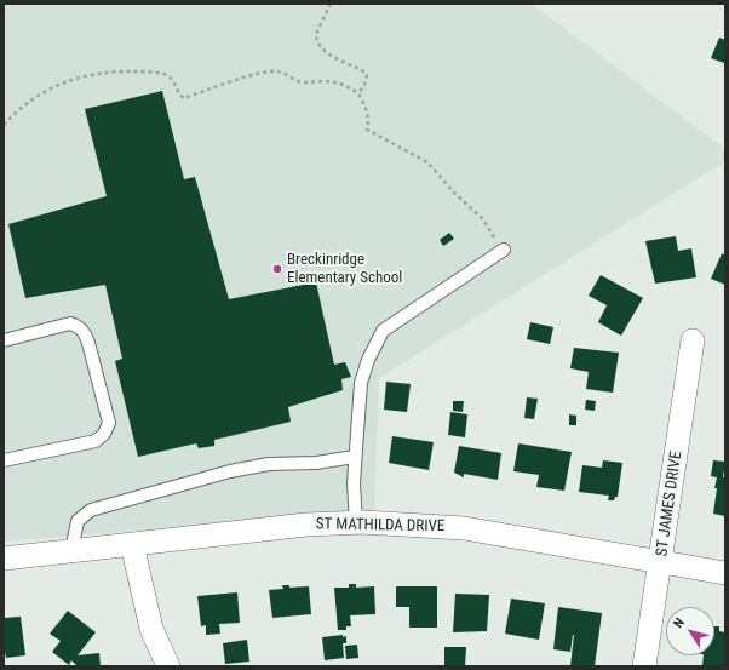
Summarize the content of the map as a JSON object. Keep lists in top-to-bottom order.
{
  "streets": {
    "street": ["ST JAMES DRIVE", "ST MATHILDA DRIVE"]
  },
  "crossings": [
    ["ST JAMES DRIVE", "ST MATHILDA DRIVE"]
  ],
  "places": ["Breckinridge Elementary School"],
  "north": "top left"
}
